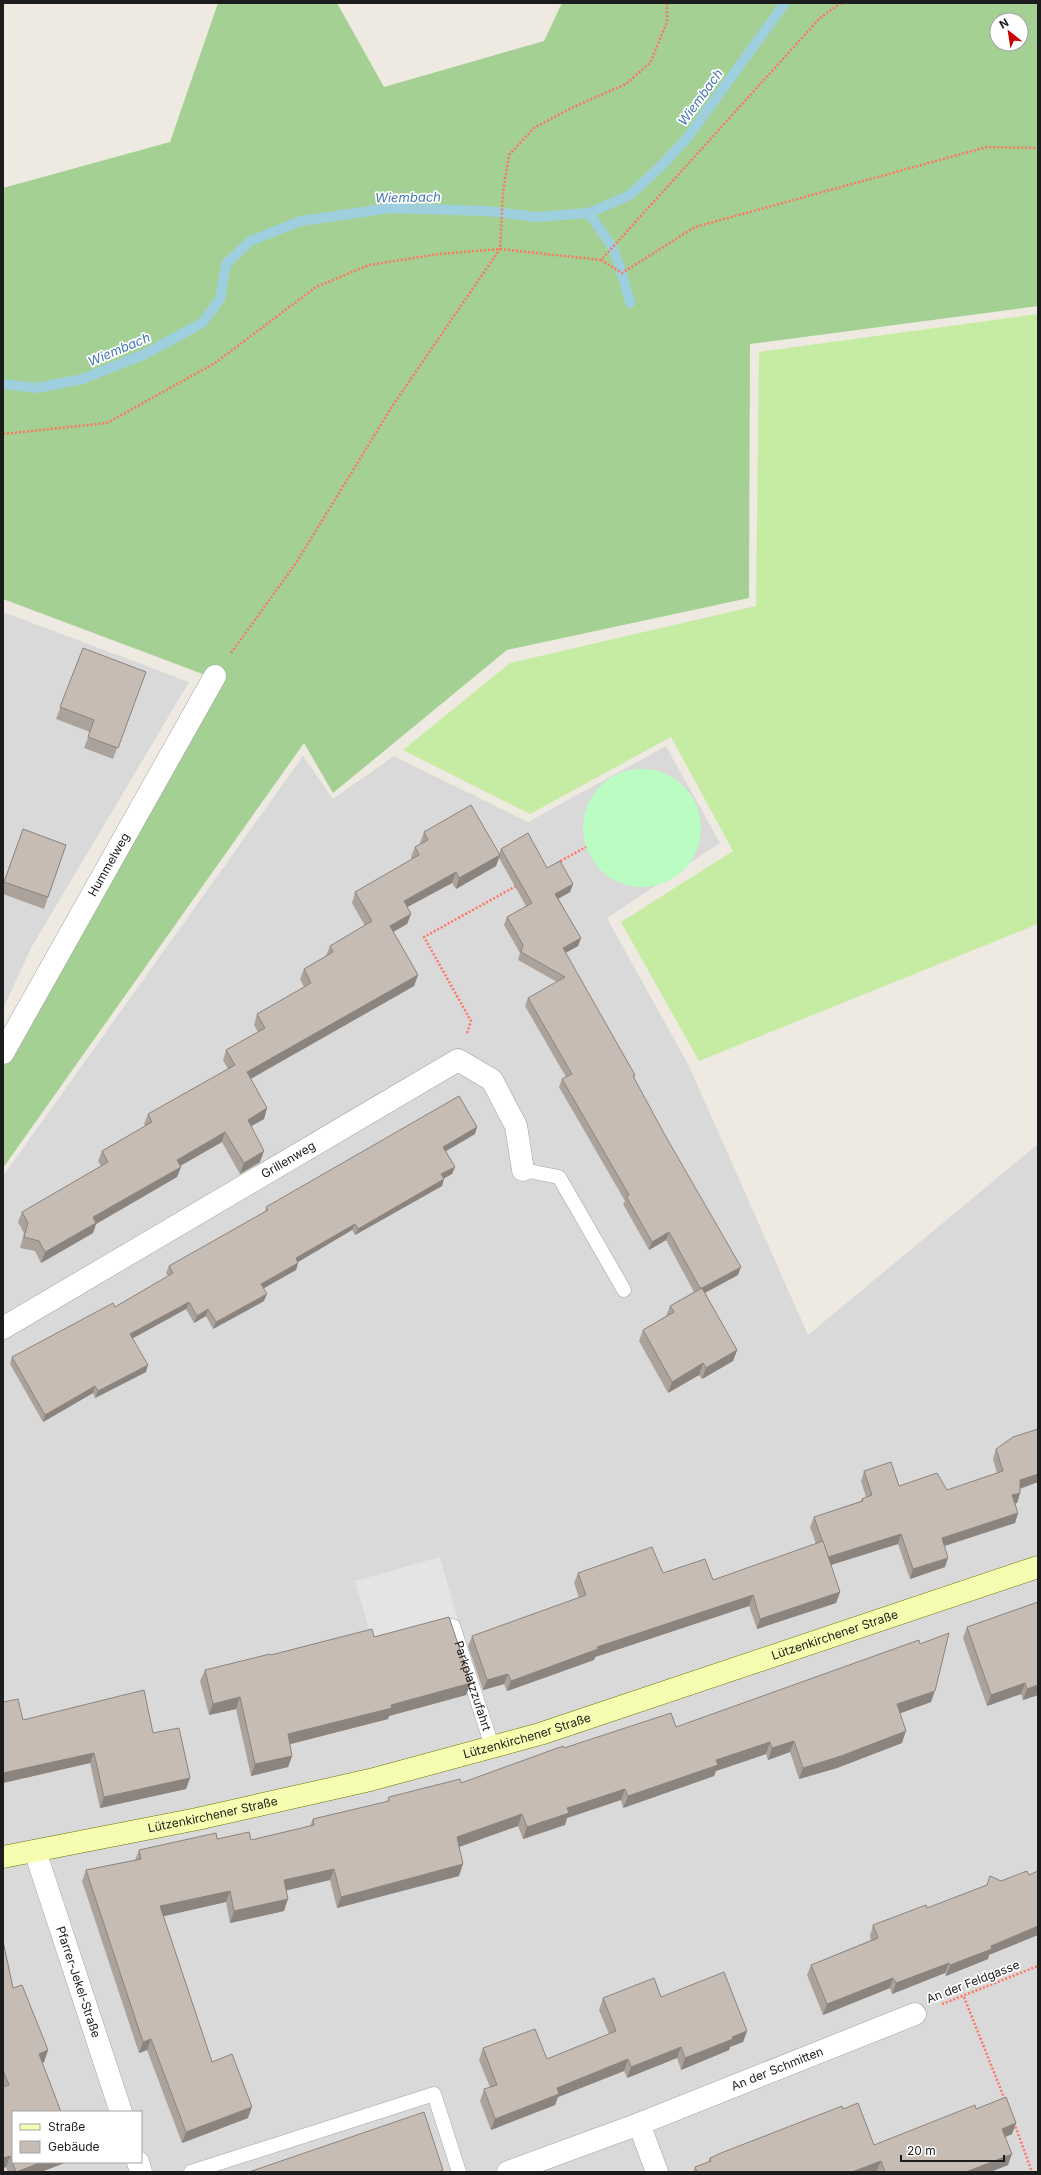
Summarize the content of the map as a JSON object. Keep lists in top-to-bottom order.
{
  "streets": {
    "main road": ["Lützenkirchener Straße"],
    "street": [
      "Hummelweg",
      "Grillenweg",
      "Pfarrer-Jekel-Straße",
      "An der Schmitten"
    ],
    "lane": ["Parkplatzzufahrt"],
    "path": ["An der Feldgasse"]
  },
  "crossings": [
    ["Lützenkirchener Straße", "Parkplatzzufahrt"],
    ["Lützenkirchener Straße", "Pfarrer-Jekel-Straße"],
    ["An der Feldgasse", "An der Schmitten"]
  ],
  "water": ["Wiembach"],
  "legend": ["Straße", "Gebäude"],
  "scale_bar": "20 m",
  "north": "top left"
}
